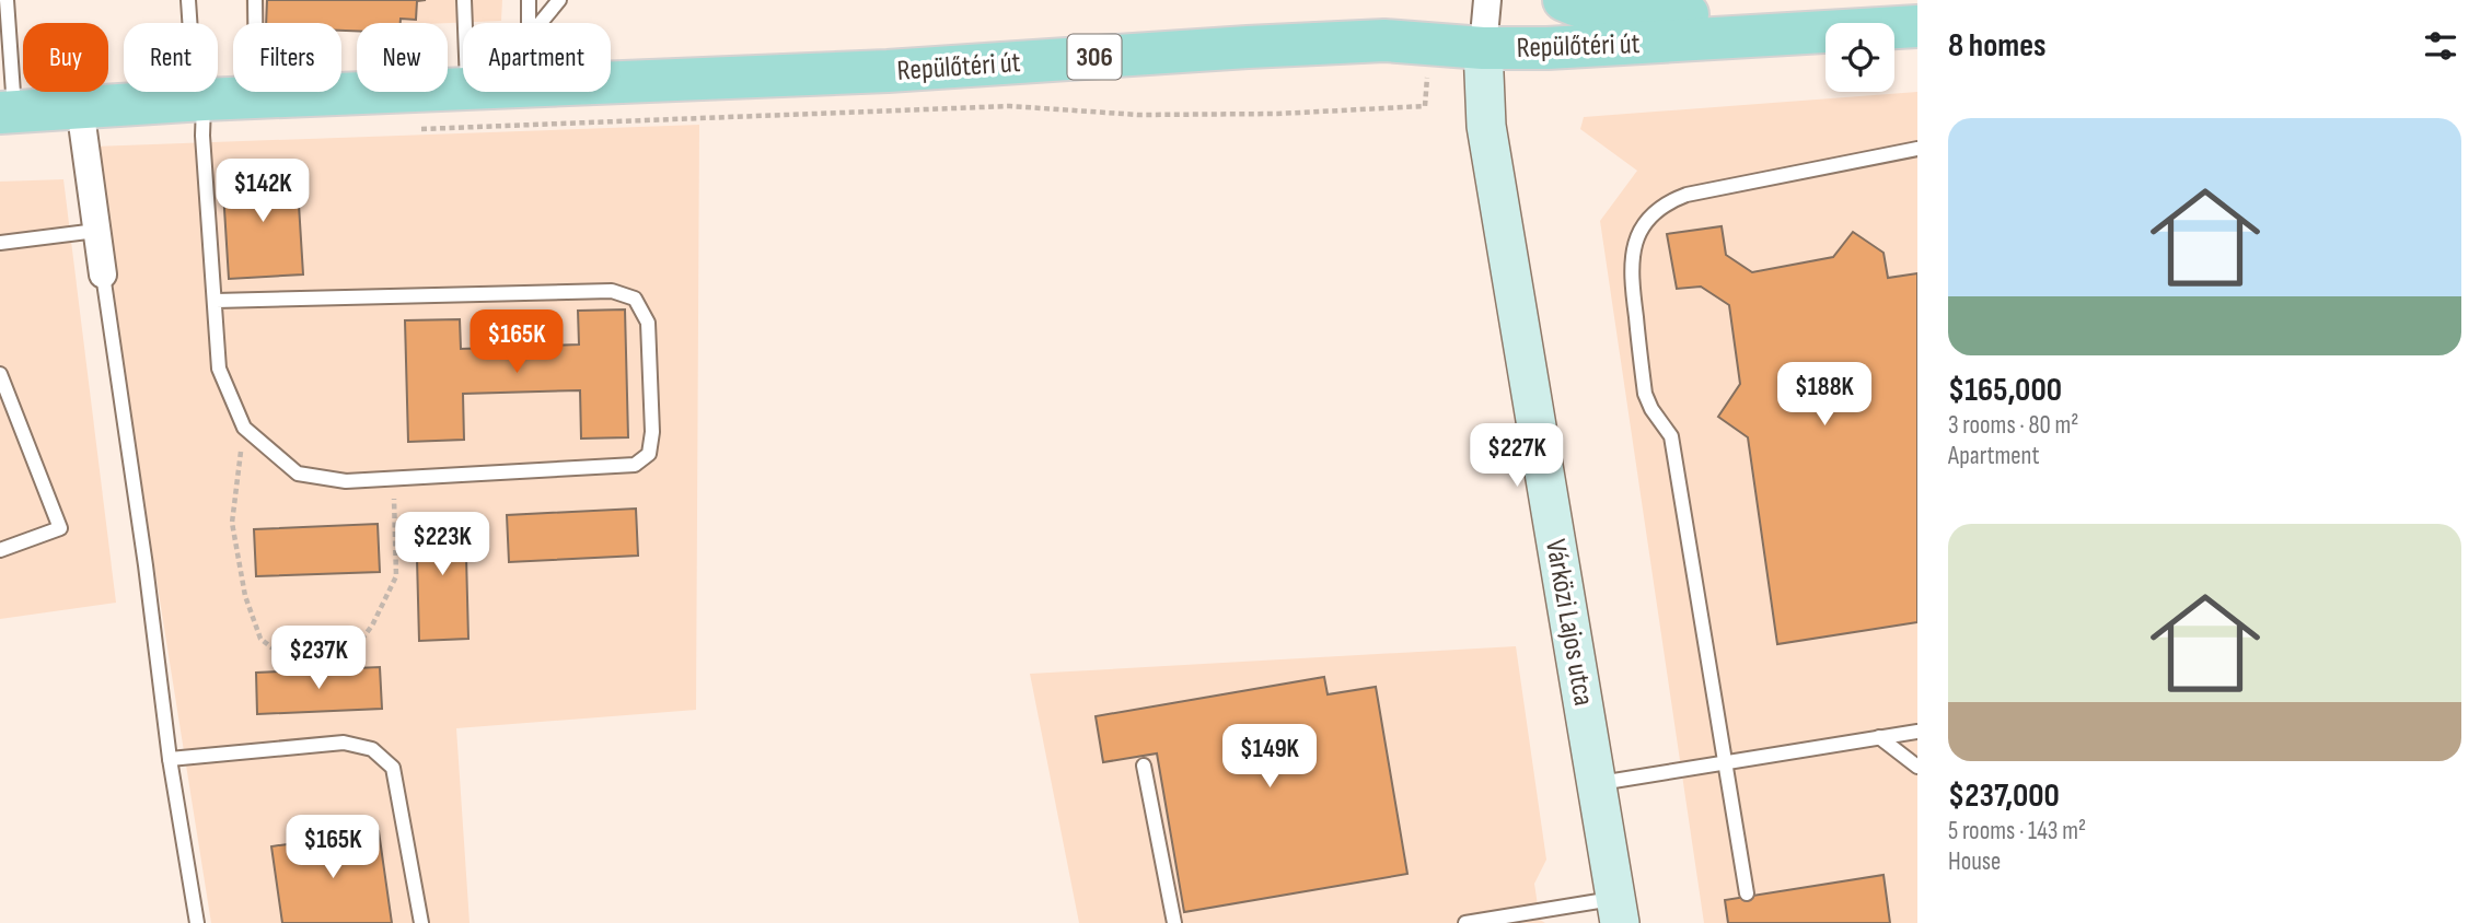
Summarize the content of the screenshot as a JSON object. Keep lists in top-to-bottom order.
{
  "streets": {
    "main road": ["Repülőtéri út", "306", "Várközi Lajos utca"]
  },
  "crossings": [
    ["Repülőtéri út", "Várközi Lajos utca"]
  ],
  "page": {
    "heading": "8 homes",
    "chip": [
      "Buy",
      "Rent",
      "Filters",
      "New",
      "Apartment"
    ],
    "list": [
      {
        "name": "$165,000",
        "note": "3 rooms · 80 m² · Apartment"
      },
      {
        "name": "$237,000",
        "note": "5 rooms · 143 m² · House"
      }
    ],
    "price": [
      "$142K",
      "$165K",
      "$188K",
      "$227K",
      "$223K",
      "$237K",
      "$149K",
      "$165K"
    ]
  }
}
